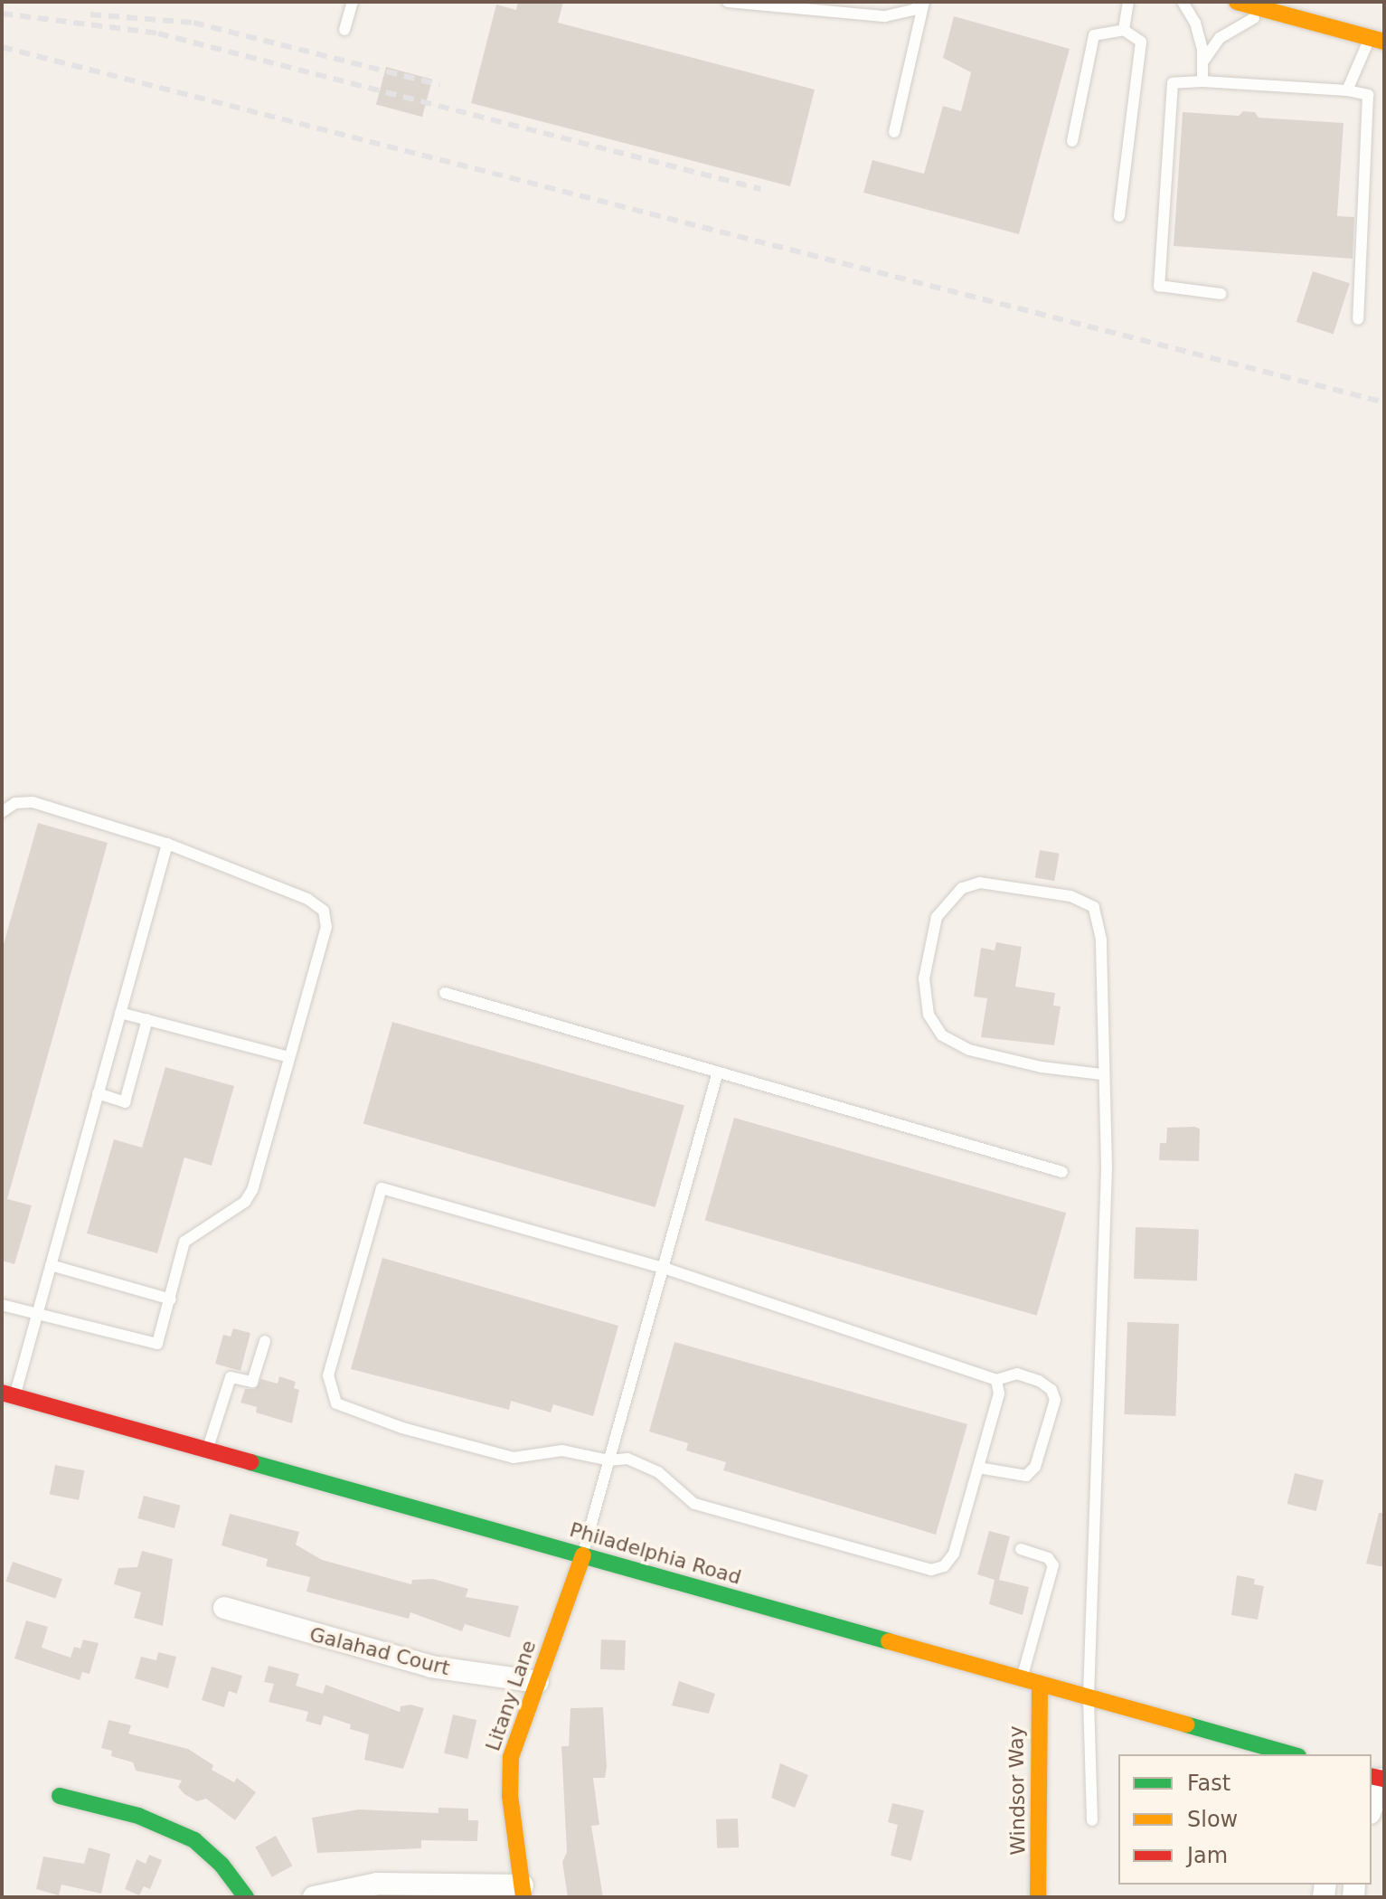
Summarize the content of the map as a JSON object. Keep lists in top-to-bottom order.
{
  "streets": {
    "main road": ["Philadelphia Road", "Litany Lane", "Windsor Way"],
    "street": ["Galahad Court"]
  },
  "crossings": [
    ["Philadelphia Road", "Litany Lane"],
    ["Philadelphia Road", "Windsor Way"],
    ["Galahad Court", "Litany Lane"]
  ],
  "legend": ["Fast", "Slow", "Jam"]
}
